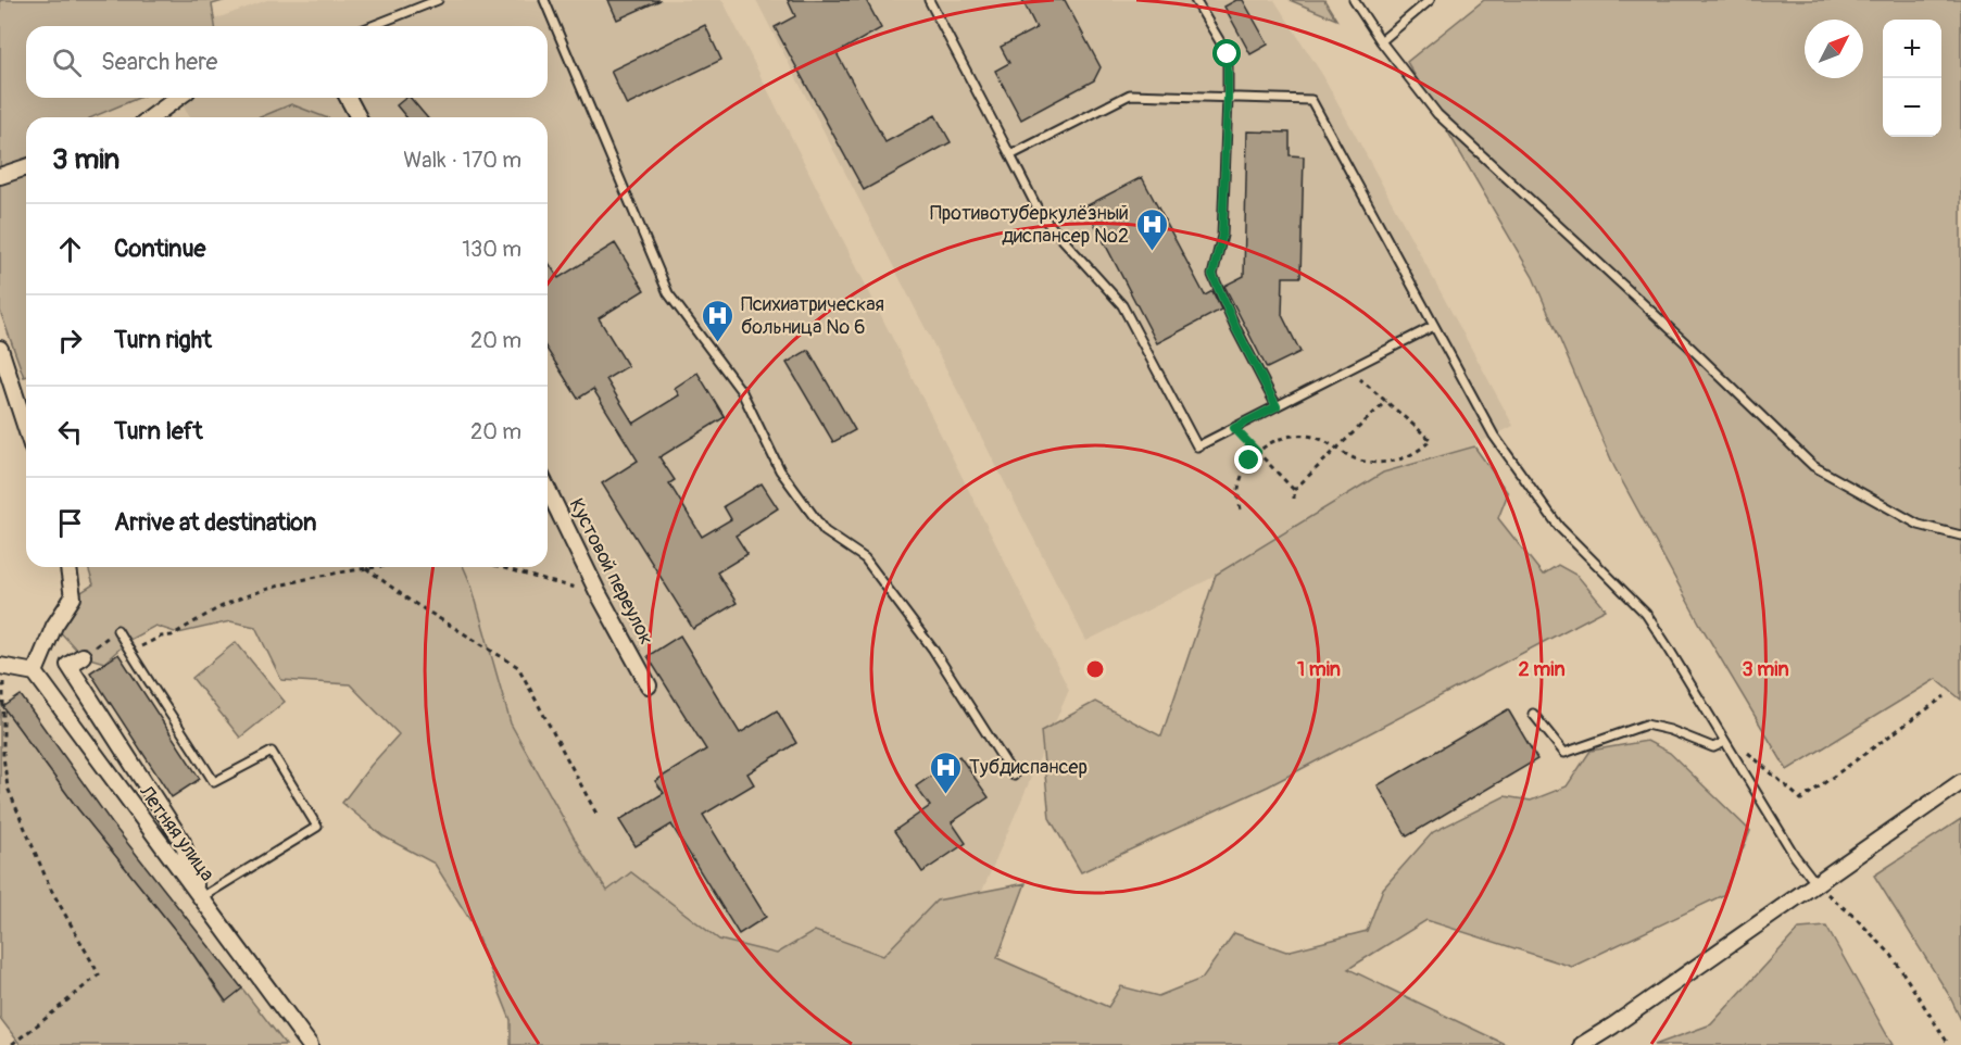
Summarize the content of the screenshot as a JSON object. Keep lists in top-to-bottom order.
{
  "streets": {
    "street": ["Кустовой переулок", "Летняя улица"]
  },
  "places": {
    "hospital": ["Противотуберкулёзный диспансер №2", "Психиатрическая больница № 6", "Тубдиспансер"]
  },
  "north": "top right",
  "page": {
    "map_buttons": ["+", "−"],
    "search": "Search here",
    "heading": ["3 min", "Walk · 170 m"],
    "list": [
      ["Continue", "130 m"],
      ["Turn right", "20 m"],
      ["Turn left", "20 m"],
      "Arrive at destination"
    ]
  },
  "rings": ["1 min", "2 min", "3 min"]
}
